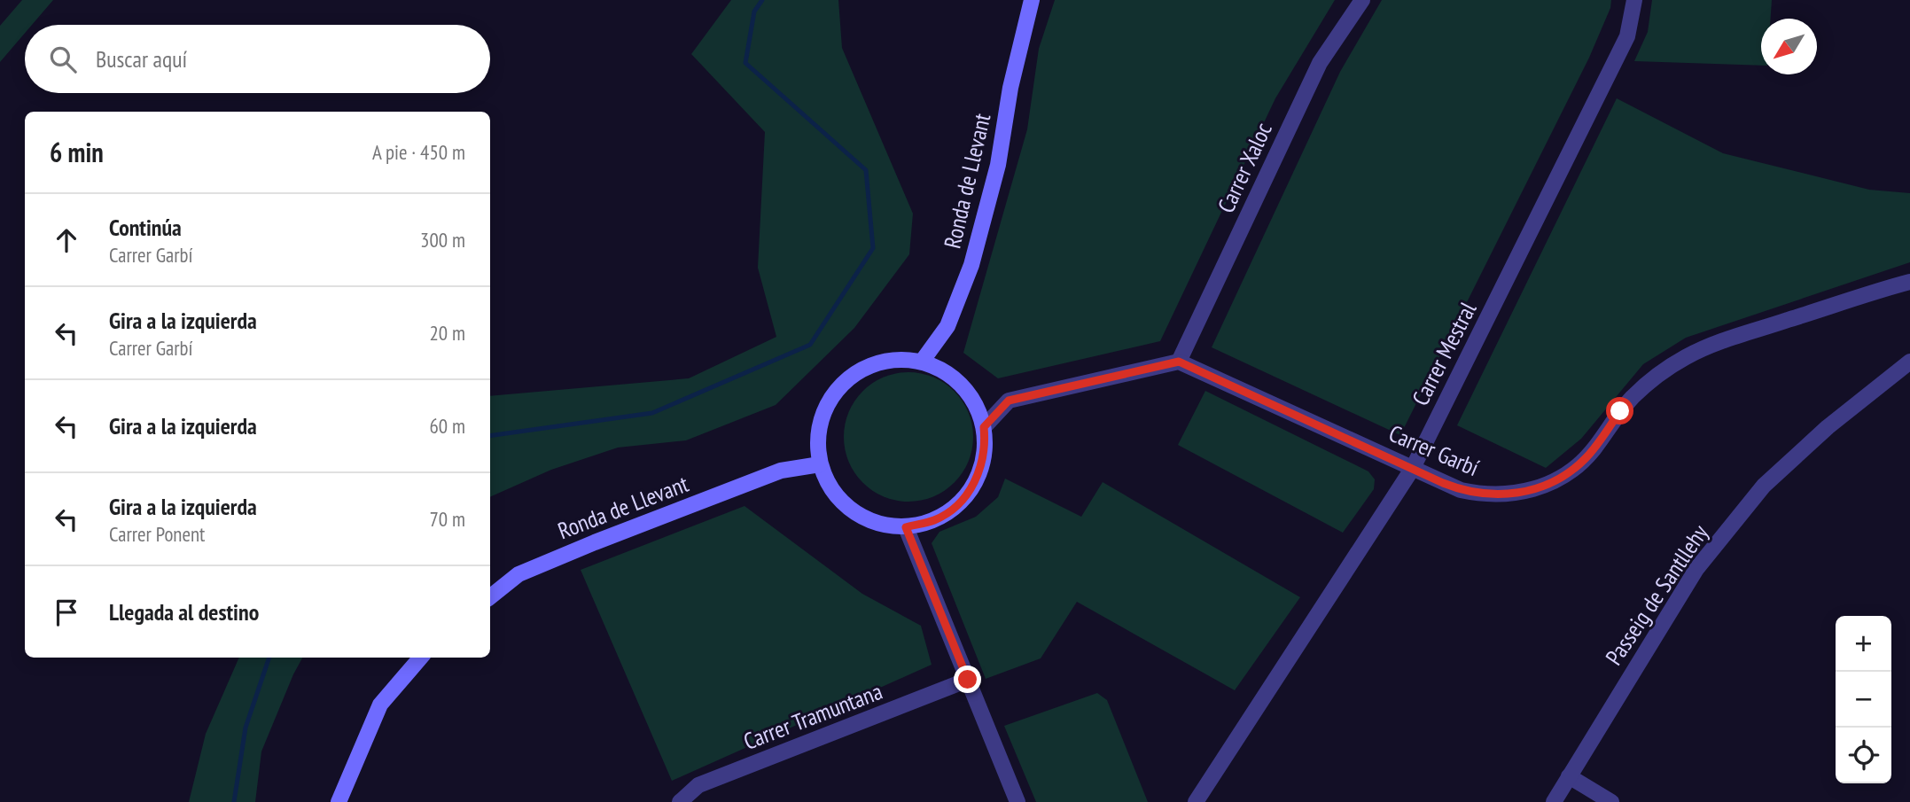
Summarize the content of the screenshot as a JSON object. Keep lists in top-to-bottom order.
{
  "streets": {
    "main road": ["Ronda de Llevant"],
    "street": [
      "Carrer Xaloc",
      "Carrer Mestral",
      "Carrer Garbí",
      "Passeig de Santllehy",
      "Carrer Tramuntana"
    ]
  },
  "crossings": [
    ["Carrer Xaloc", "Carrer Garbí"],
    ["Carrer Mestral", "Carrer Garbí"]
  ],
  "north": "bottom left",
  "page": {
    "search": "Buscar aquí",
    "heading": ["6 min", "A pie · 450 m"],
    "list": [
      ["Continúa", "Carrer Garbí", "300 m"],
      ["Gira a la izquierda", "Carrer Garbí", "20 m"],
      ["Gira a la izquierda", "60 m"],
      ["Gira a la izquierda", "Carrer Ponent", "70 m"],
      "Llegada al destino"
    ],
    "map_buttons": ["+", "−"]
  }
}
